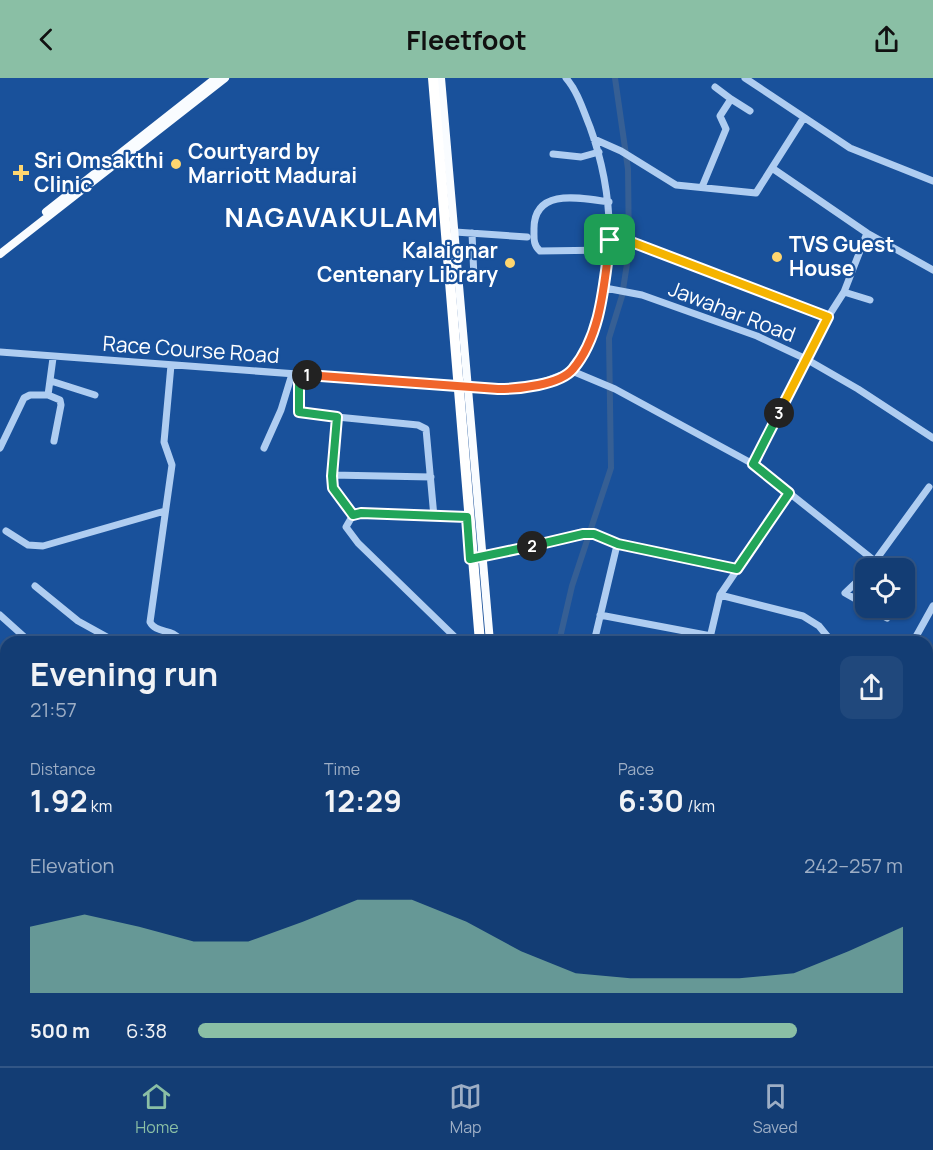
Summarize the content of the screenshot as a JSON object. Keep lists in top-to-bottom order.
{
  "streets": {
    "street": ["Jawahar Road", "Race Course Road"]
  },
  "districts": ["NAGAVAKULAM"],
  "places": {
    "other": ["Courtyard by Marriott Madurai", "TVS Guest House", "Kalaignar Centenary Library"],
    "health": ["Sri Omsakthi Clinic"]
  },
  "page": {
    "header": "Fleetfoot",
    "pins": ["1", "3", "2"],
    "heading": ["Evening run", "21:57"],
    "stats": [
      ["Distance", "1.92 km"],
      ["Time", "12:29"],
      ["Pace", "6:30 /km"]
    ],
    "chart": ["Elevation", "242–257 m"],
    "list": [
      {
        "name": "500 m",
        "note": "6:38"
      }
    ],
    "tabs": ["Home", "Map", "Saved"]
  }
}
